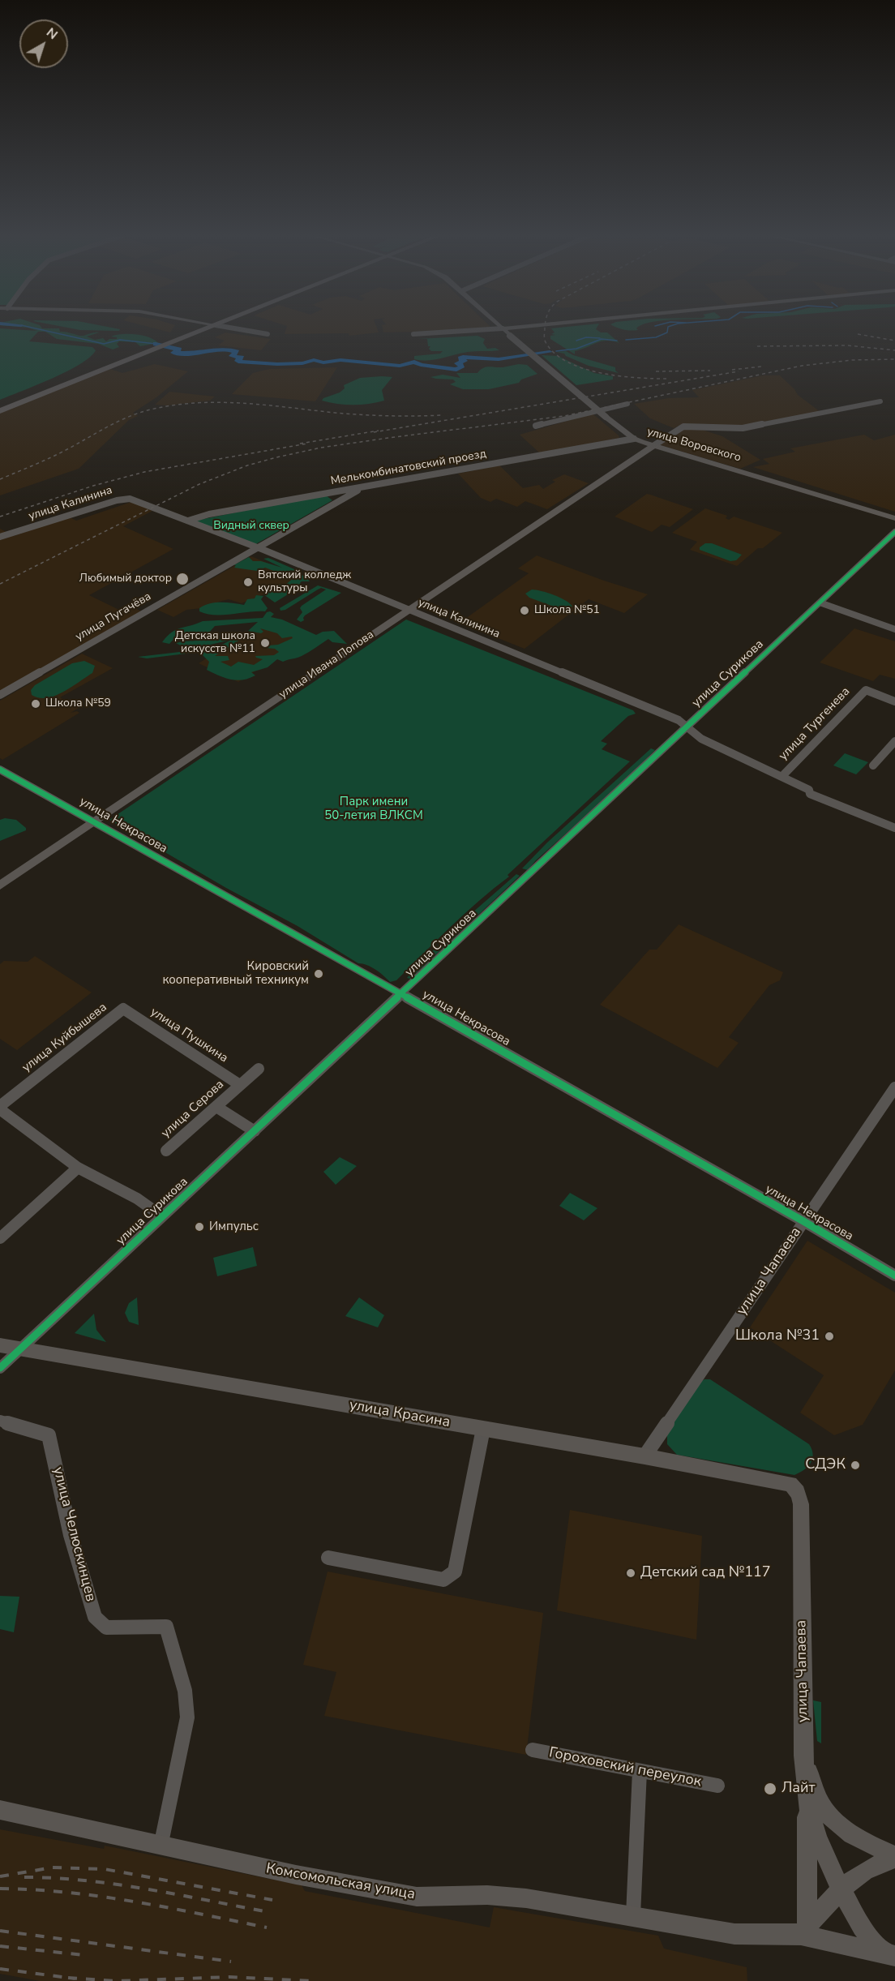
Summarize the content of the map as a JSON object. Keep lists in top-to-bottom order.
{
  "streets": {
    "main road": [
      "улица Воровского",
      "улица Ивана Попова",
      "улица Чапаева",
      "улица Красина",
      "Комсомольская улица"
    ],
    "street": [
      "Мелькомбинатовский проезд",
      "улица Калинина",
      "улица Пугачёва",
      "улица Сурикова",
      "улица Тургенева",
      "улица Некрасова",
      "улица Пушкина",
      "улица Куйбышева",
      "улица Серова",
      "улица Челюскинцев",
      "Гороховский переулок"
    ]
  },
  "crossings": [
    ["улица Воровского", "Мелькомбинатовский проезд"],
    ["улица Воровского", "улица Ивана Попова"],
    ["Мелькомбинатовский проезд", "улица Калинина"],
    ["Мелькомбинатовский проезд", "улица Пугачёва"],
    ["улица Калинина", "улица Пугачёва"],
    ["улица Калинина", "улица Ивана Попова"],
    ["улица Калинина", "улица Сурикова"],
    ["улица Калинина", "улица Тургенева"],
    ["улица Ивана Попова", "улица Некрасова"],
    ["улица Сурикова", "улица Некрасова"],
    ["улица Сурикова", "улица Красина"],
    ["улица Некрасова", "улица Чапаева"],
    ["улица Пушкина", "улица Куйбышева"],
    ["улица Пушкина", "улица Серова"],
    ["улица Чапаева", "улица Красина"],
    ["улица Чапаева", "Комсомольская улица"],
    ["улица Челюскинцев", "Комсомольская улица"]
  ],
  "parks": ["Видный сквер", "Парк имени 50-летия ВЛКСМ"],
  "places": [
    "Любимый доктор",
    "Вятский колледж культуры",
    "Школа №51",
    "Детская школа искусств №11",
    "Школа №59",
    "Кировский кооперативный техникум",
    "Импульс",
    "Школа №31",
    "СДЭК",
    "Детский сад №117",
    "Лайт"
  ],
  "north": "top right"
}
